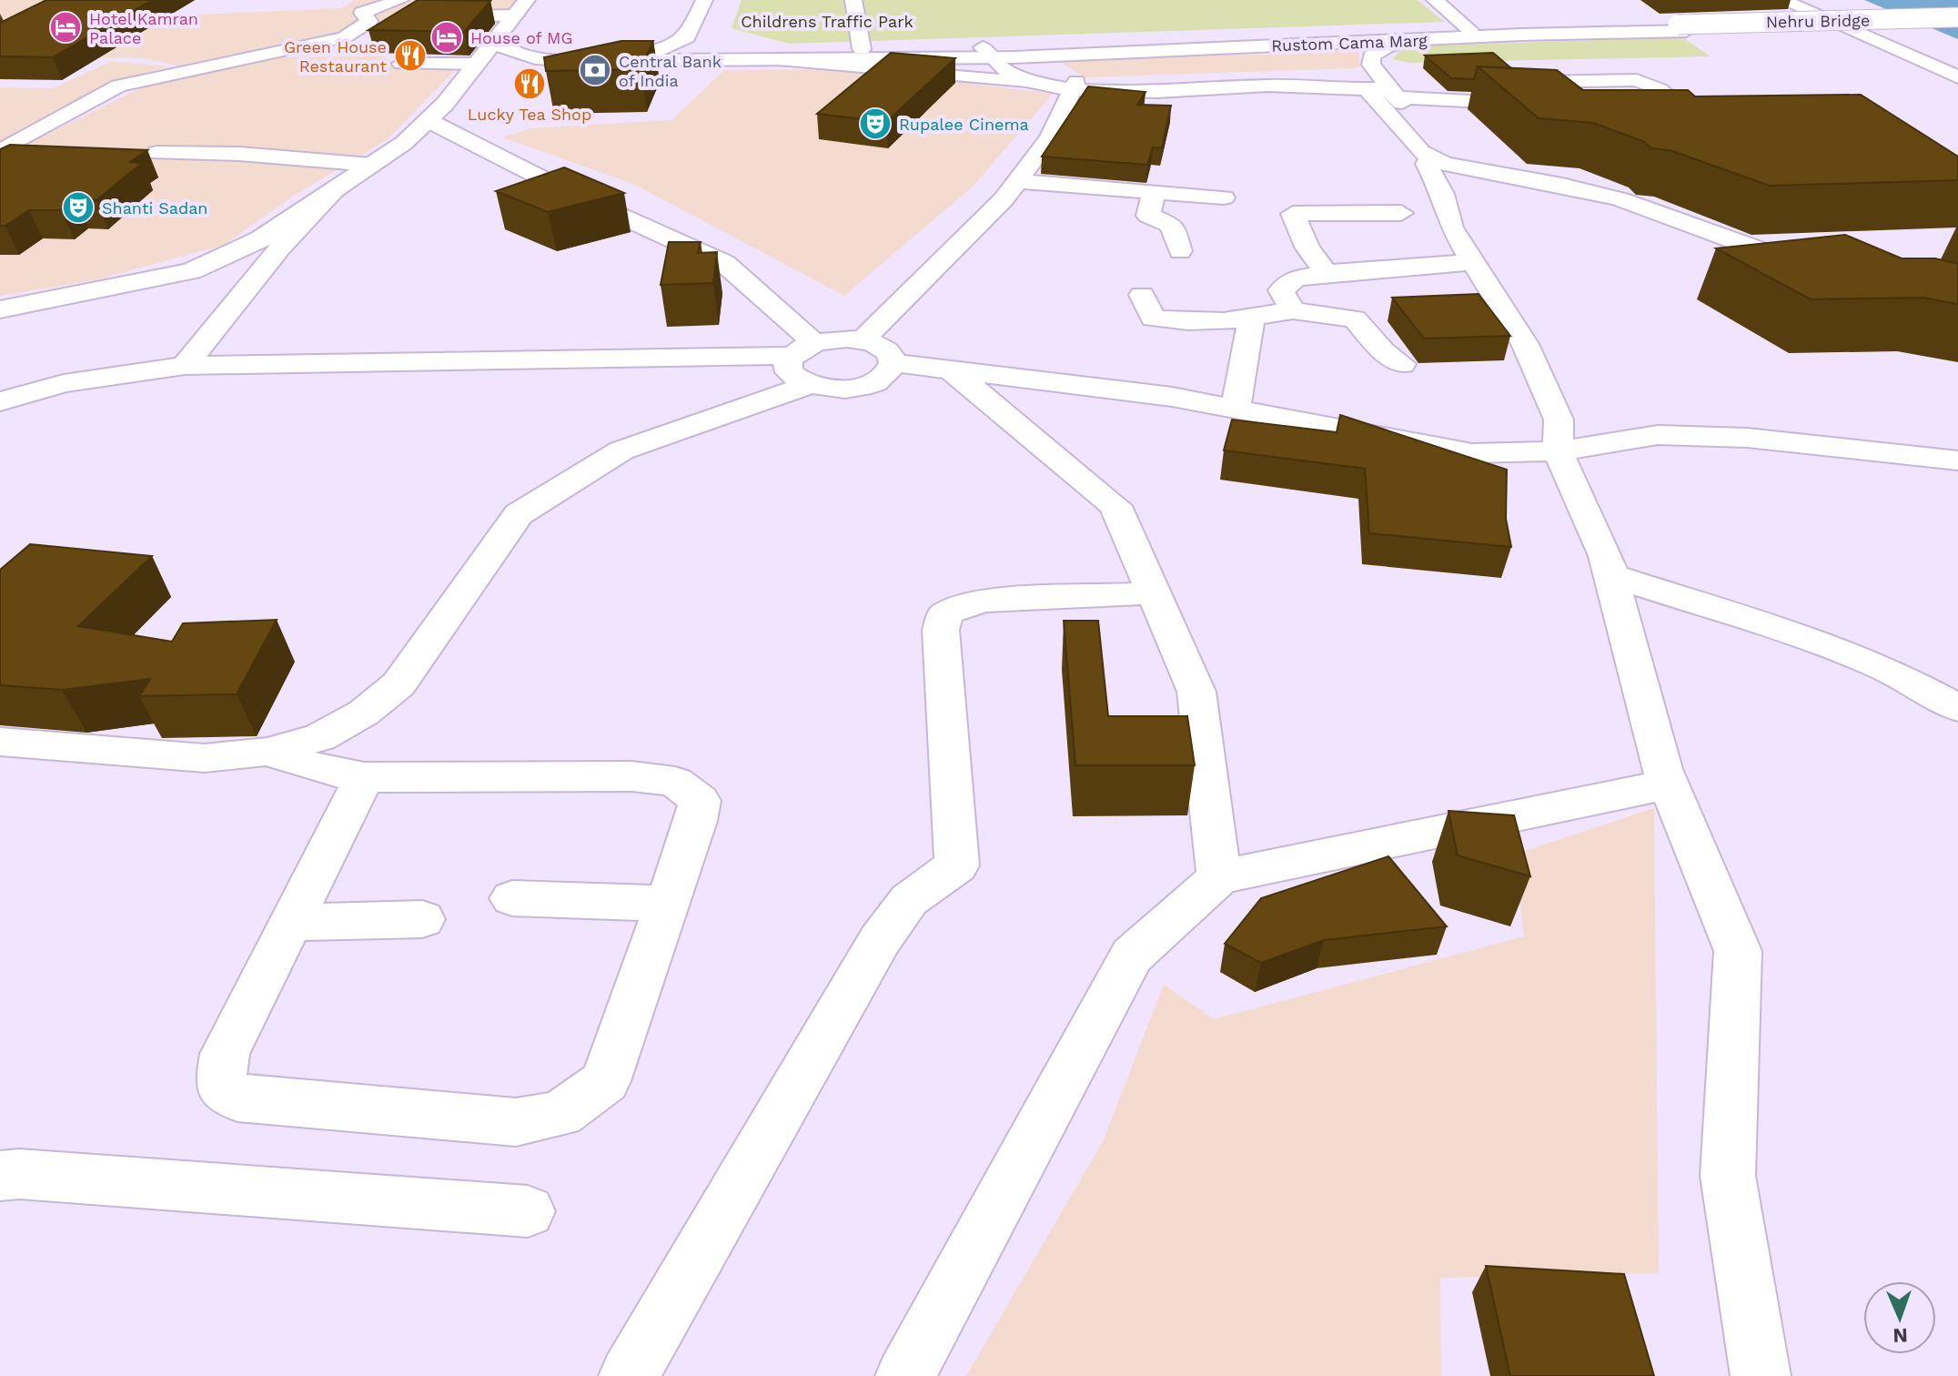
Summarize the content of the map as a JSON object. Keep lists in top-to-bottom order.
{
  "streets": {
    "main road": ["Nehru Bridge", "Rustom Cama Marg"]
  },
  "crossings": [
    ["Nehru Bridge", "Rustom Cama Marg"]
  ],
  "parks": ["Childrens Traffic Park"],
  "places": {
    "hotel": ["Hotel Kamran Palace", "House of MG"],
    "restaurant": ["Green House Restaurant", "Lucky Tea Shop"],
    "bank": ["Central Bank of India"],
    "theatre": ["Rupalee Cinema", "Shanti Sadan"]
  },
  "north": "bottom"
}
